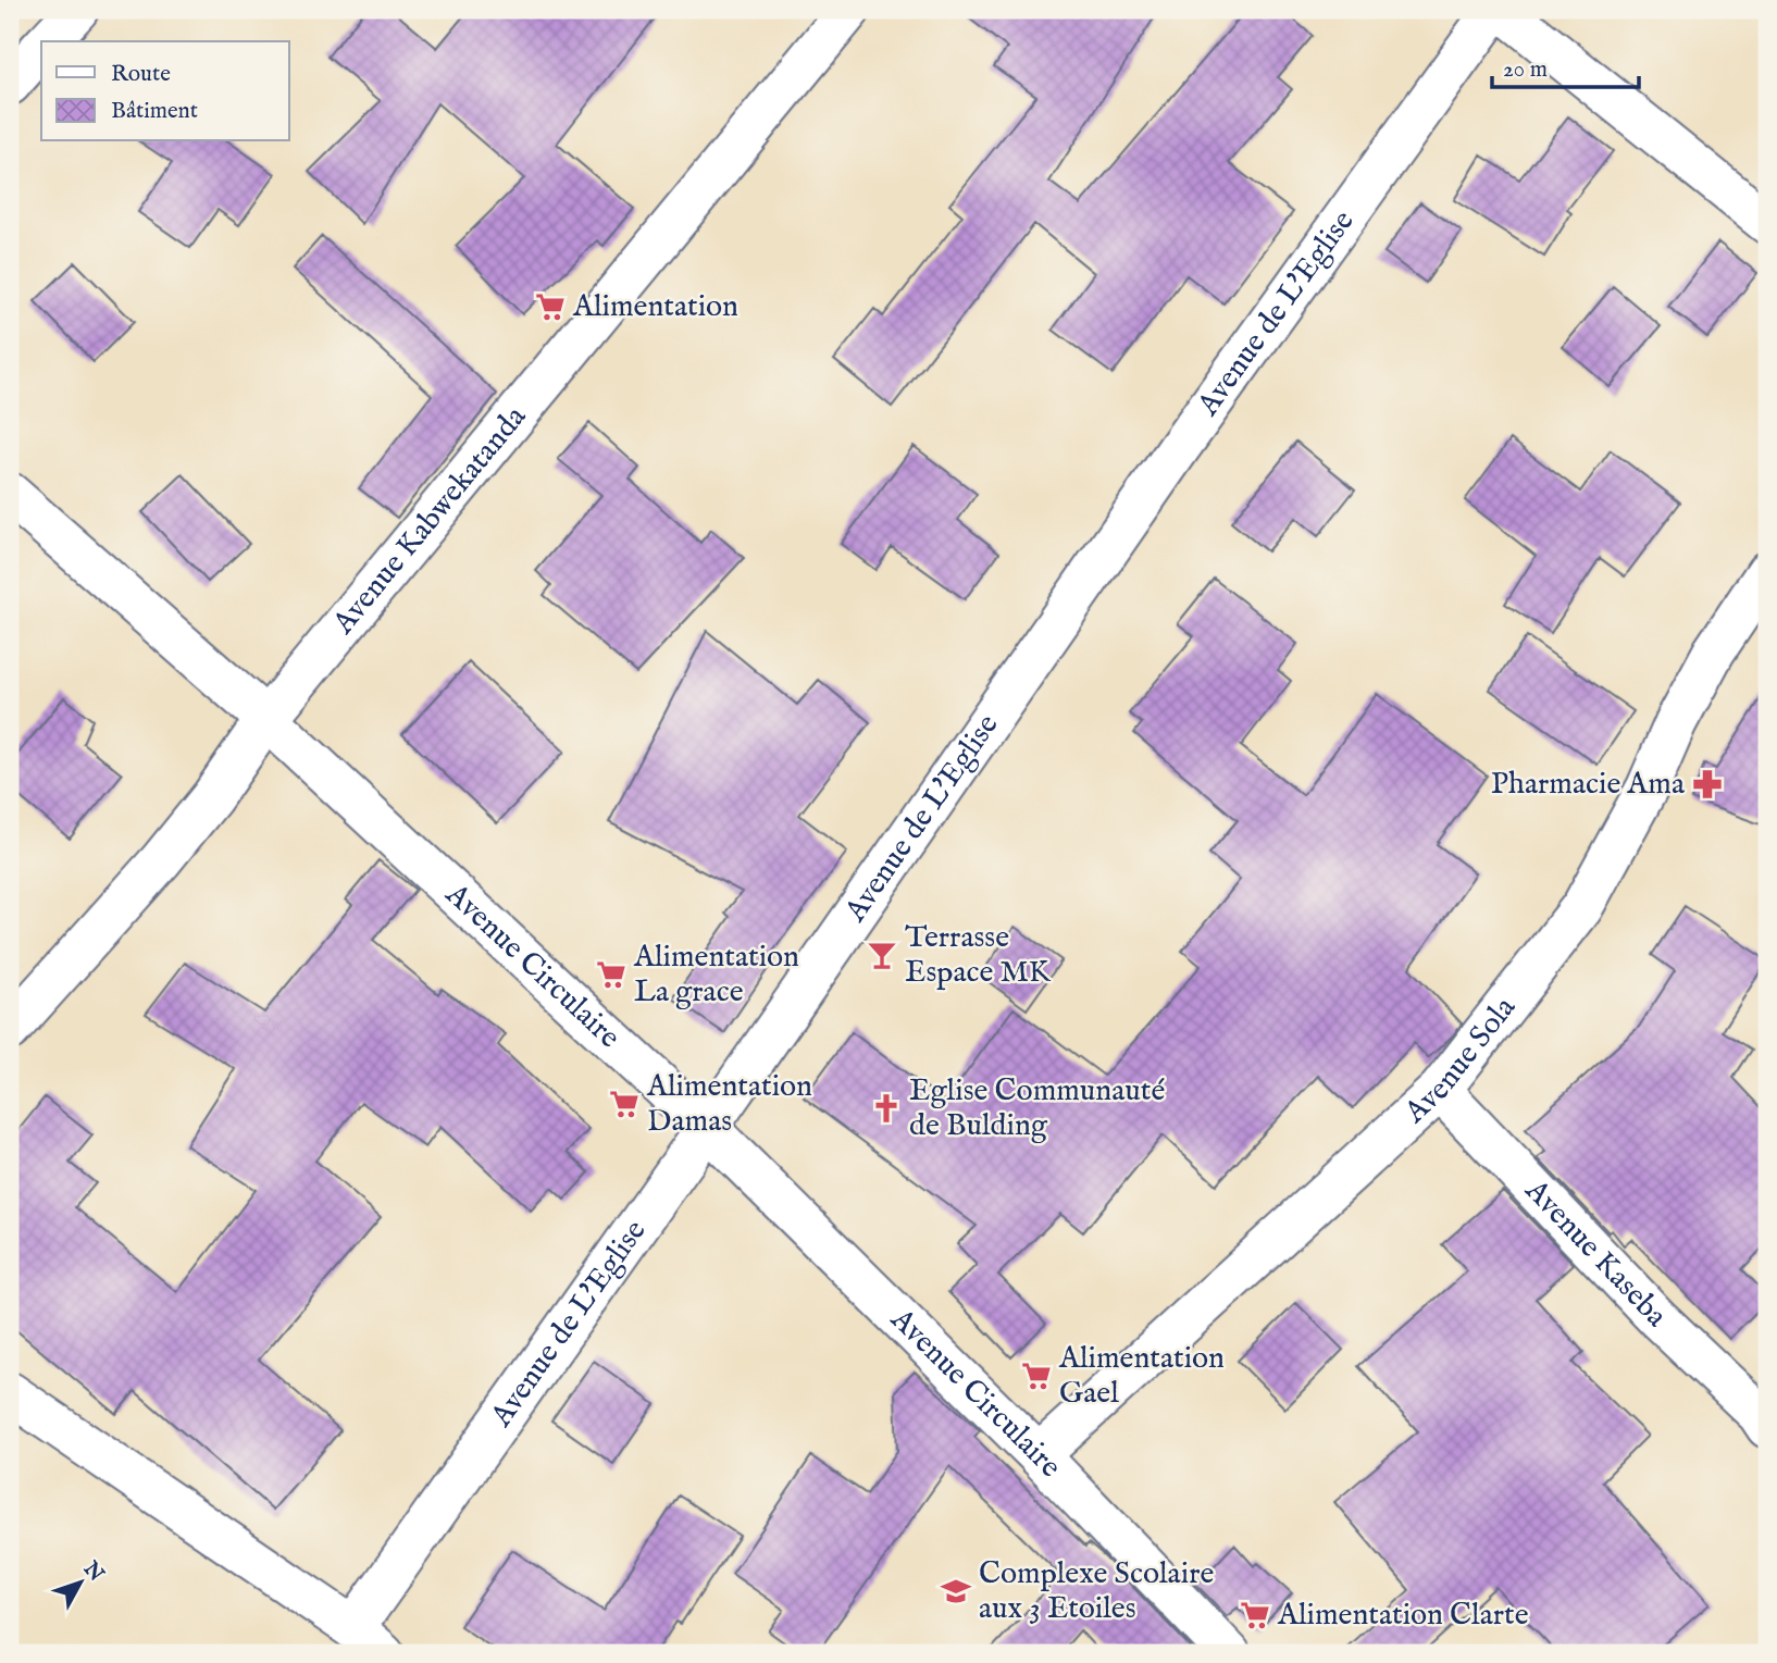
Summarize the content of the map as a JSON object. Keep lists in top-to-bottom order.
{
  "streets": {
    "street": [
      "Avenue de L'Eglise",
      "Avenue Kabwekatanda",
      "Avenue Circulaire",
      "Avenue Sola",
      "Avenue Kaseba"
    ]
  },
  "crossings": [
    ["Avenue de L'Eglise", "Avenue Circulaire"],
    ["Avenue Kabwekatanda", "Avenue Circulaire"],
    ["Avenue Circulaire", "Avenue Sola"],
    ["Avenue Sola", "Avenue Kaseba"]
  ],
  "places": {
    "supermarket": [
      "Alimentation",
      "Alimentation La grace",
      "Alimentation Damas",
      "Alimentation Gael",
      "Alimentation Clarte"
    ],
    "pharmacy": ["Pharmacie Ama"],
    "bar": ["Terrasse Espace MK"],
    "church": ["Eglise Communauté de Bulding"],
    "school or university": ["Complexe Scolaire aux 3 Etoiles"]
  },
  "legend": ["Route", "Bâtiment"],
  "scale_bar": "20 m",
  "north": "top right"
}
